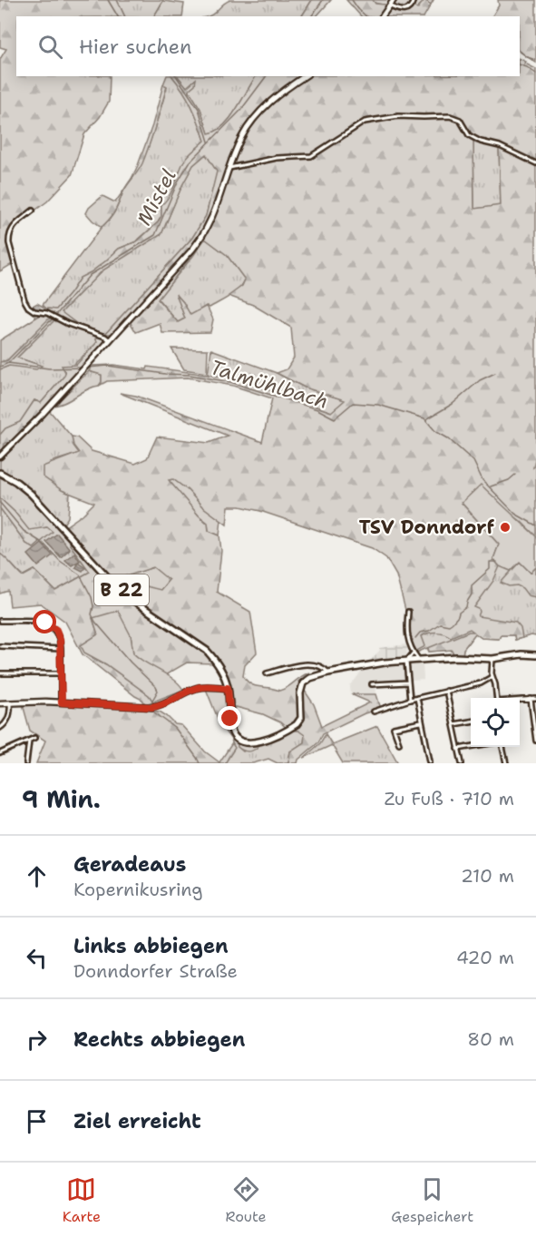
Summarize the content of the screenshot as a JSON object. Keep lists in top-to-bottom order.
{
  "streets": {
    "main road": ["B 22"]
  },
  "water": ["Mistel", "Talmühlbach"],
  "places": ["TSV Donndorf"],
  "page": {
    "search": "Hier suchen",
    "heading": ["9 Min.", "Zu Fuß · 710 m"],
    "list": [
      ["Geradeaus", "Kopernikusring", "210 m"],
      ["Links abbiegen", "Donndorfer Straße", "420 m"],
      ["Rechts abbiegen", "80 m"],
      "Ziel erreicht"
    ],
    "nav": ["Karte", "Route", "Gespeichert"]
  }
}
